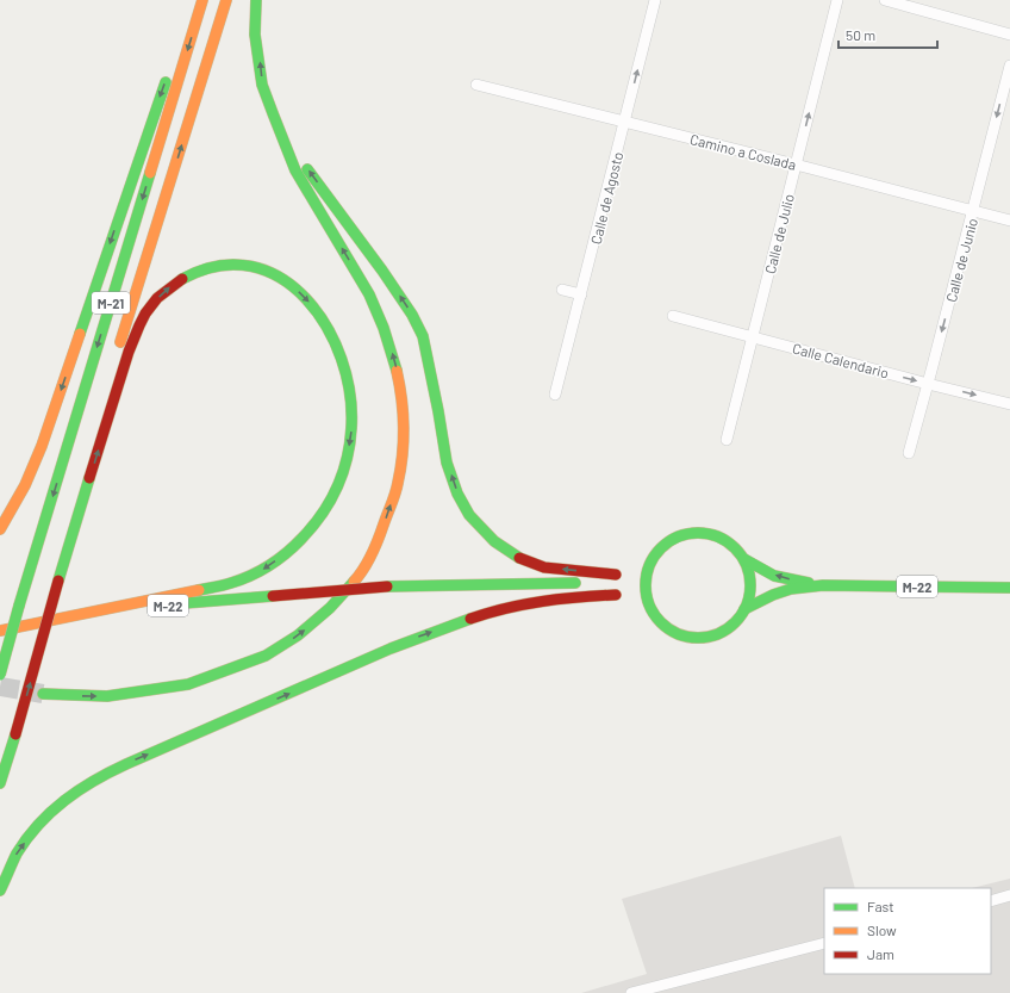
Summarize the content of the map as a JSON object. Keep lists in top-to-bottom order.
{
  "streets": {
    "highway": ["M-21", "M-22"],
    "street": [
      "Camino a Coslada",
      "Calle de Agosto",
      "Calle de Julio",
      "Calle de Junio",
      "Calle Calendario"
    ]
  },
  "crossings": [
    ["Camino a Coslada", "Calle de Agosto"],
    ["Camino a Coslada", "Calle de Julio"],
    ["Camino a Coslada", "Calle de Junio"],
    ["Calle de Julio", "Calle Calendario"],
    ["Calle de Junio", "Calle Calendario"]
  ],
  "one_way": ["Calle de Julio", "Calle de Junio", "Calle Calendario"],
  "legend": ["Fast", "Slow", "Jam"],
  "scale_bar": "50 m"
}
